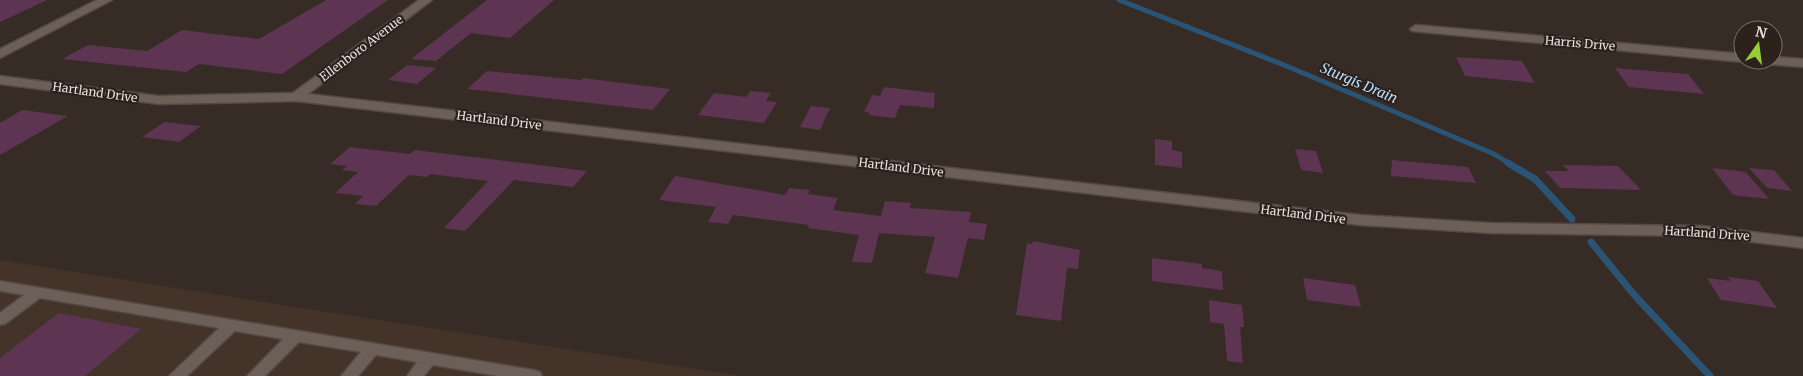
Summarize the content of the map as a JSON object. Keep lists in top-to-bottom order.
{
  "streets": {
    "street": ["Harris Drive", "Ellenboro Avenue", "Hartland Drive"]
  },
  "crossings": [
    ["Ellenboro Avenue", "Hartland Drive"]
  ],
  "water": ["Sturgis Drain"],
  "north": "top"
}
